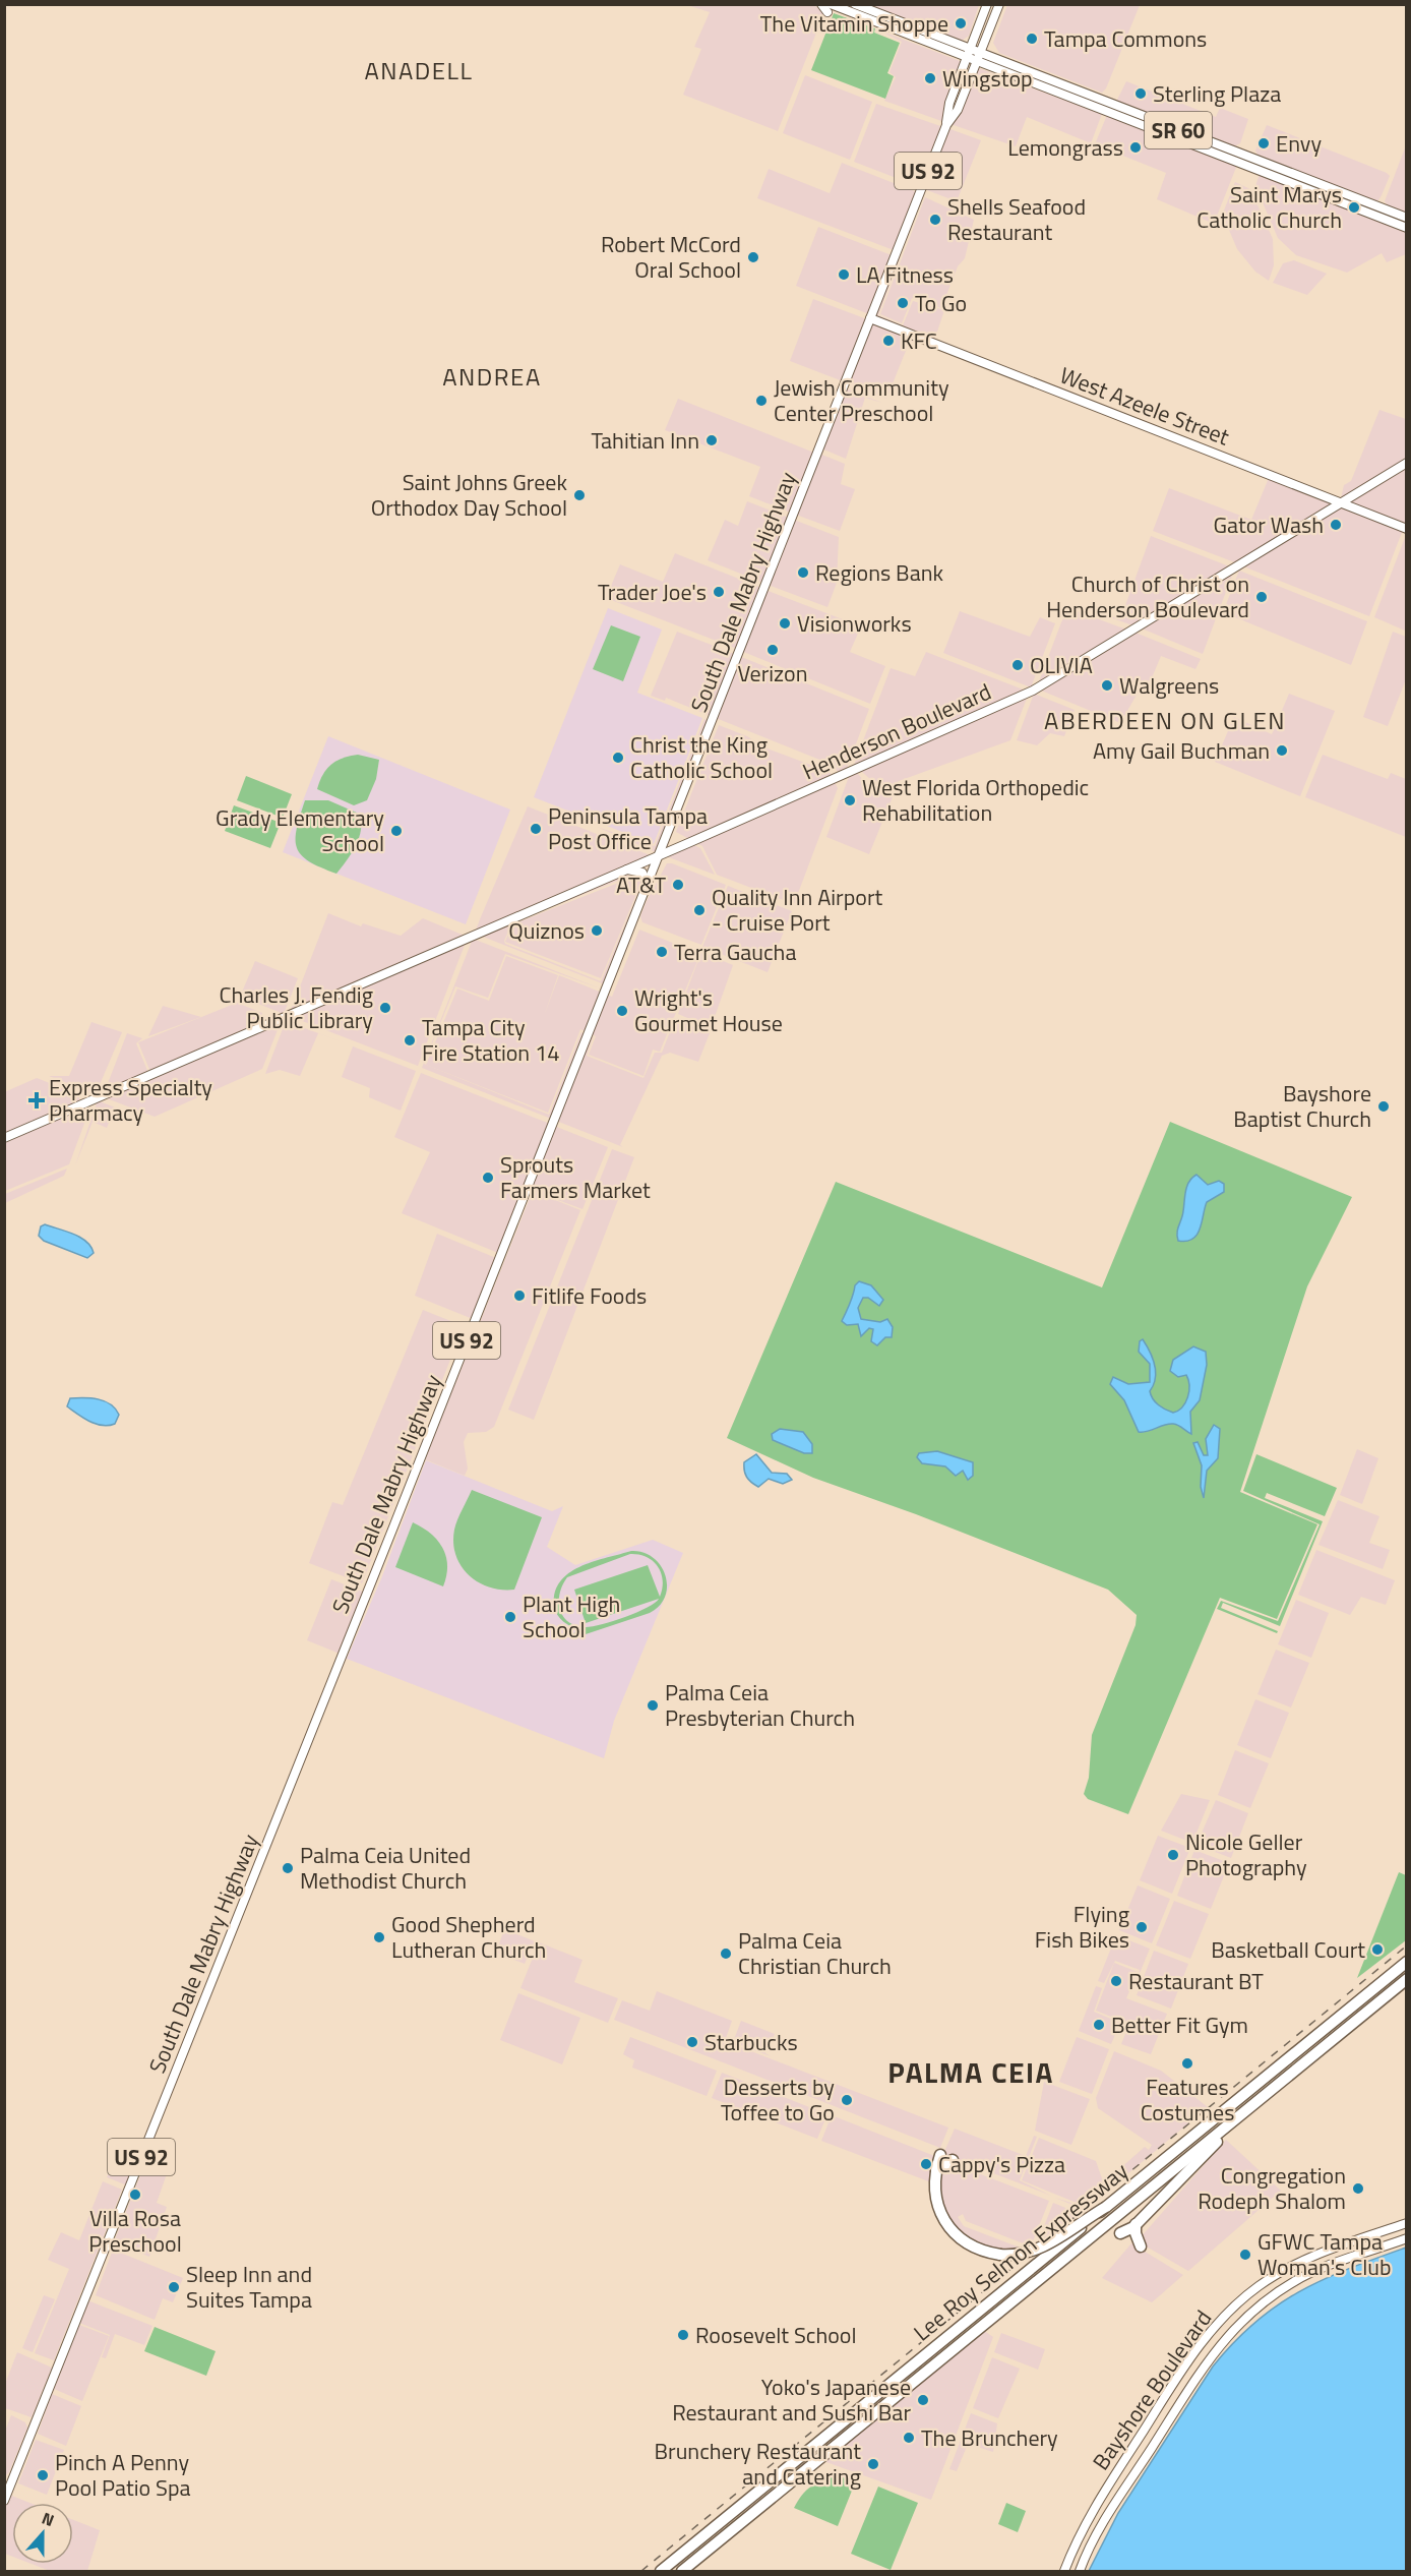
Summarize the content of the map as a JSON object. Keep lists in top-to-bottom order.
{
  "streets": {
    "highway": ["Lee Roy Selmon Expressway"],
    "main road": [
      "SR 60",
      "US 92",
      "West Azeele Street",
      "South Dale Mabry Highway",
      "Henderson Boulevard",
      "Bayshore Boulevard"
    ]
  },
  "crossings": [
    ["SR 60", "US 92"],
    ["SR 60", "South Dale Mabry Highway"],
    ["US 92", "South Dale Mabry Highway"],
    ["West Azeele Street", "South Dale Mabry Highway"],
    ["West Azeele Street", "Henderson Boulevard"],
    ["South Dale Mabry Highway", "Henderson Boulevard"]
  ],
  "districts": [
    "ANADELL",
    "ANDREA",
    "ABERDEEN ON GLEN",
    "PALMA CEIA"
  ],
  "places": {
    "other": [
      "The Vitamin Shoppe",
      "Tampa Commons",
      "Wingstop",
      "Sterling Plaza",
      "Envy",
      "Lemongrass",
      "Saint Marys Catholic Church",
      "Shells Seafood Restaurant",
      "Robert McCord Oral School",
      "LA Fitness",
      "To Go",
      "KFC",
      "Jewish Community Center Preschool",
      "Tahitian Inn",
      "Saint Johns Greek Orthodox Day School",
      "Gator Wash",
      "Regions Bank",
      "Trader Joe's",
      "Church of Christ on Henderson Boulevard",
      "Visionworks",
      "Verizon",
      "OLIVIA",
      "Walgreens",
      "Amy Gail Buchman",
      "Christ the King Catholic School",
      "West Florida Orthopedic Rehabilitation",
      "Peninsula Tampa Post Office",
      "Grady Elementary School",
      "AT&T",
      "Quality Inn Airport - Cruise Port",
      "Quiznos",
      "Terra Gaucha",
      "Charles J. Fendig Public Library",
      "Wright's Gourmet House",
      "Tampa City Fire Station 14",
      "Bayshore Baptist Church",
      "Sprouts Farmers Market",
      "Fitlife Foods",
      "Plant High School",
      "Palma Ceia Presbyterian Church",
      "Nicole Geller Photography",
      "Palma Ceia United Methodist Church",
      "Flying Fish Bikes",
      "Good Shepherd Lutheran Church",
      "Basketball Court",
      "Palma Ceia Christian Church",
      "Restaurant BT",
      "Better Fit Gym",
      "Starbucks",
      "Features Costumes",
      "Desserts by Toffee to Go",
      "Cappy's Pizza",
      "Congregation Rodeph Shalom",
      "Villa Rosa Preschool",
      "GFWC Tampa Woman's Club",
      "Sleep Inn and Suites Tampa",
      "Roosevelt School",
      "Yoko's Japanese Restaurant and Sushi Bar",
      "The Brunchery",
      "Brunchery Restaurant and Catering",
      "Pinch A Penny Pool Patio Spa"
    ],
    "health": ["Express Specialty Pharmacy"]
  },
  "north": "top"
}
